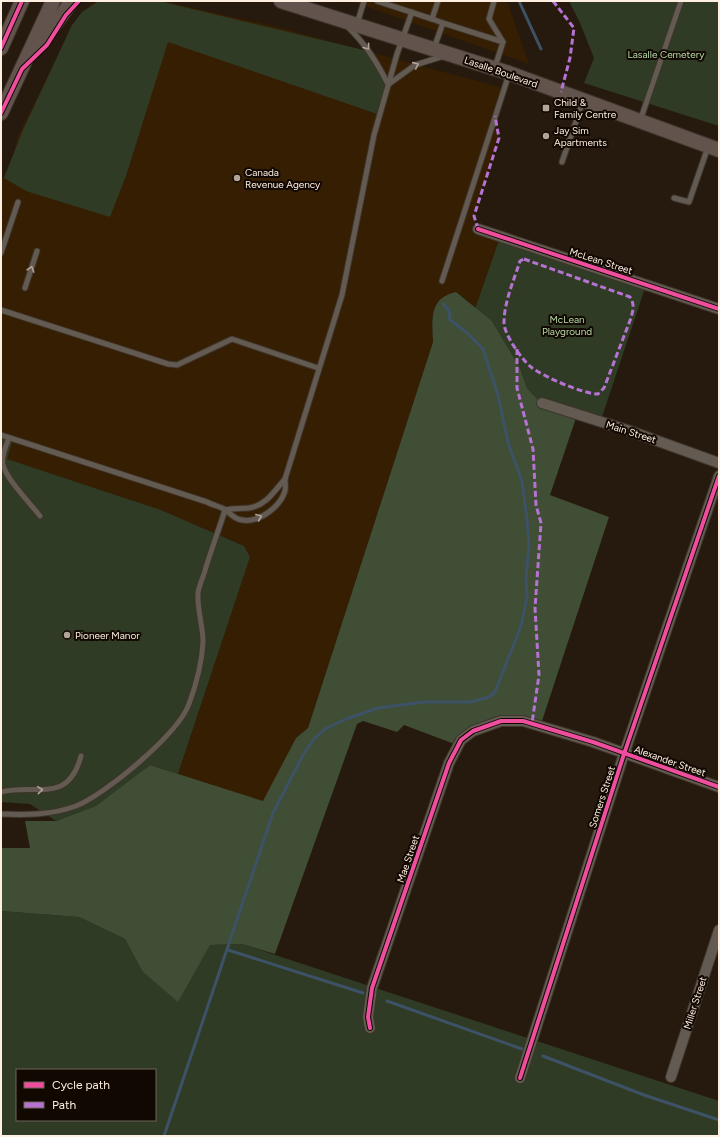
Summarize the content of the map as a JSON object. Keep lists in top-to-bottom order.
{
  "streets": {
    "main road": ["Lasalle Boulevard"],
    "street": [
      "McLean Street",
      "Main Street",
      "Alexander Street",
      "Somers Street",
      "Mae Street",
      "Miller Street"
    ]
  },
  "crossings": [
    ["Alexander Street", "Somers Street"],
    ["Alexander Street", "Mae Street"]
  ],
  "parks": ["Lasalle Cemetery", "McLean Playground"],
  "places": {
    "transit": ["Child & Family Centre"],
    "other": ["Jay Sim Apartments", "Canada Revenue Agency", "Pioneer Manor"]
  },
  "legend": ["Cycle path", "Path"]
}
